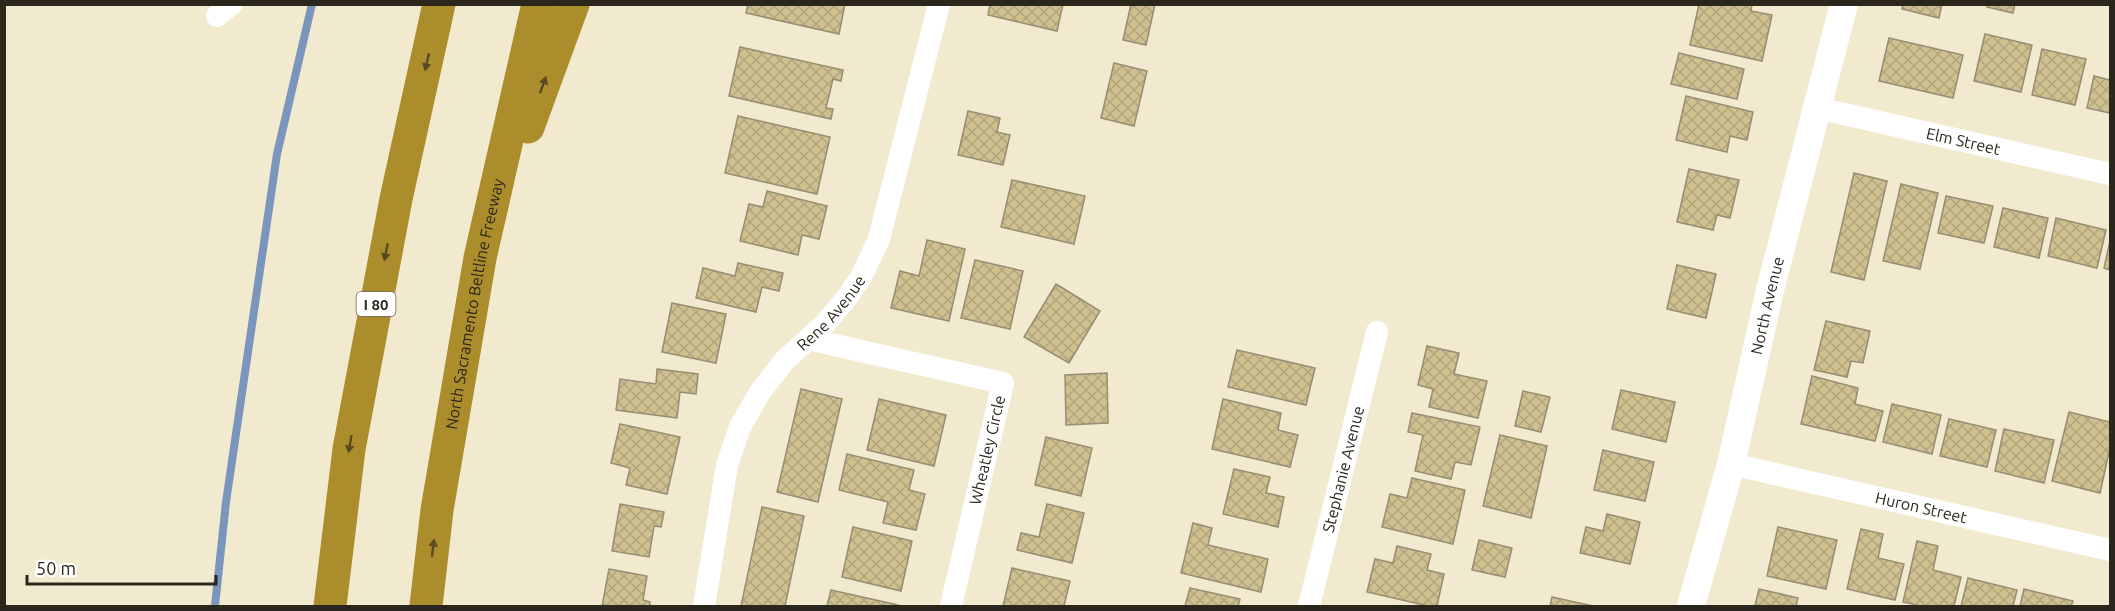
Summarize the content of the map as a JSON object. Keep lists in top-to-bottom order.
{
  "streets": {
    "highway": ["I 80", "North Sacramento Beltline Freeway"],
    "street": [
      "Elm Street",
      "North Avenue",
      "Rene Avenue",
      "Wheatley Circle",
      "Stephanie Avenue",
      "Huron Street"
    ]
  },
  "crossings": [
    ["Elm Street", "North Avenue"],
    ["North Avenue", "Huron Street"],
    ["Rene Avenue", "Wheatley Circle"]
  ],
  "scale_bar": "50 m"
}
